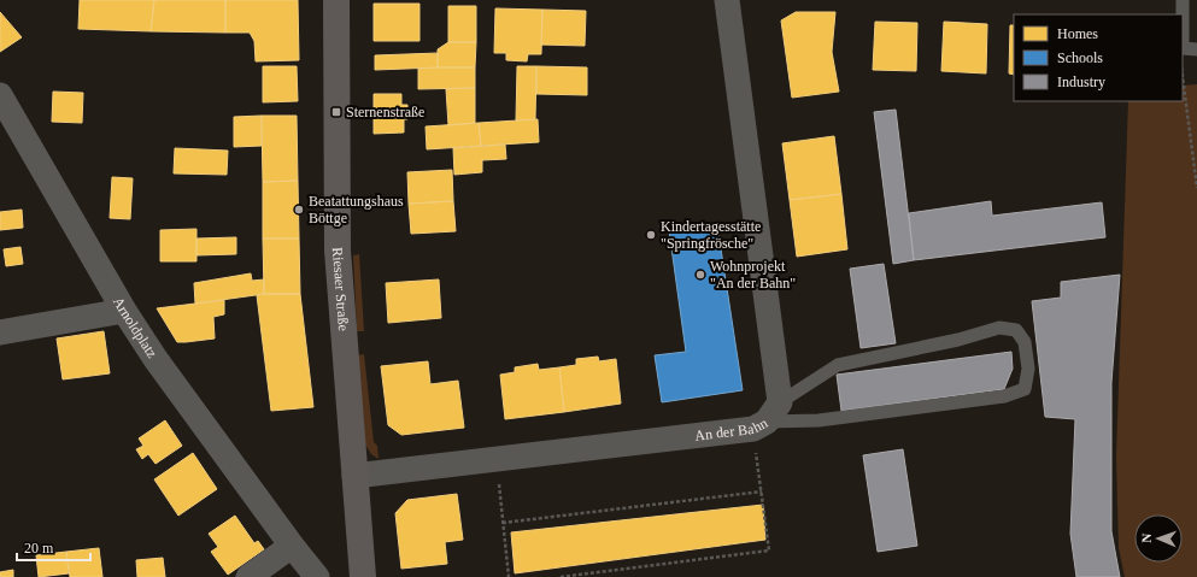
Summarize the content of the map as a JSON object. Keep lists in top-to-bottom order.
{
  "streets": {
    "main road": ["Riesaer Straße"],
    "street": ["Arnoldplatz", "An der Bahn"]
  },
  "crossings": [
    ["Riesaer Straße", "An der Bahn"]
  ],
  "places": {
    "transit": ["Sternenstraße"],
    "other": ["Beatattungshaus Böttge", "Kindertagesstätte \"Springfrösche\"", "Wohnprojekt \"An der Bahn\""]
  },
  "legend": ["Homes", "Schools", "Industry"],
  "scale_bar": "20 m",
  "north": "left"
}
